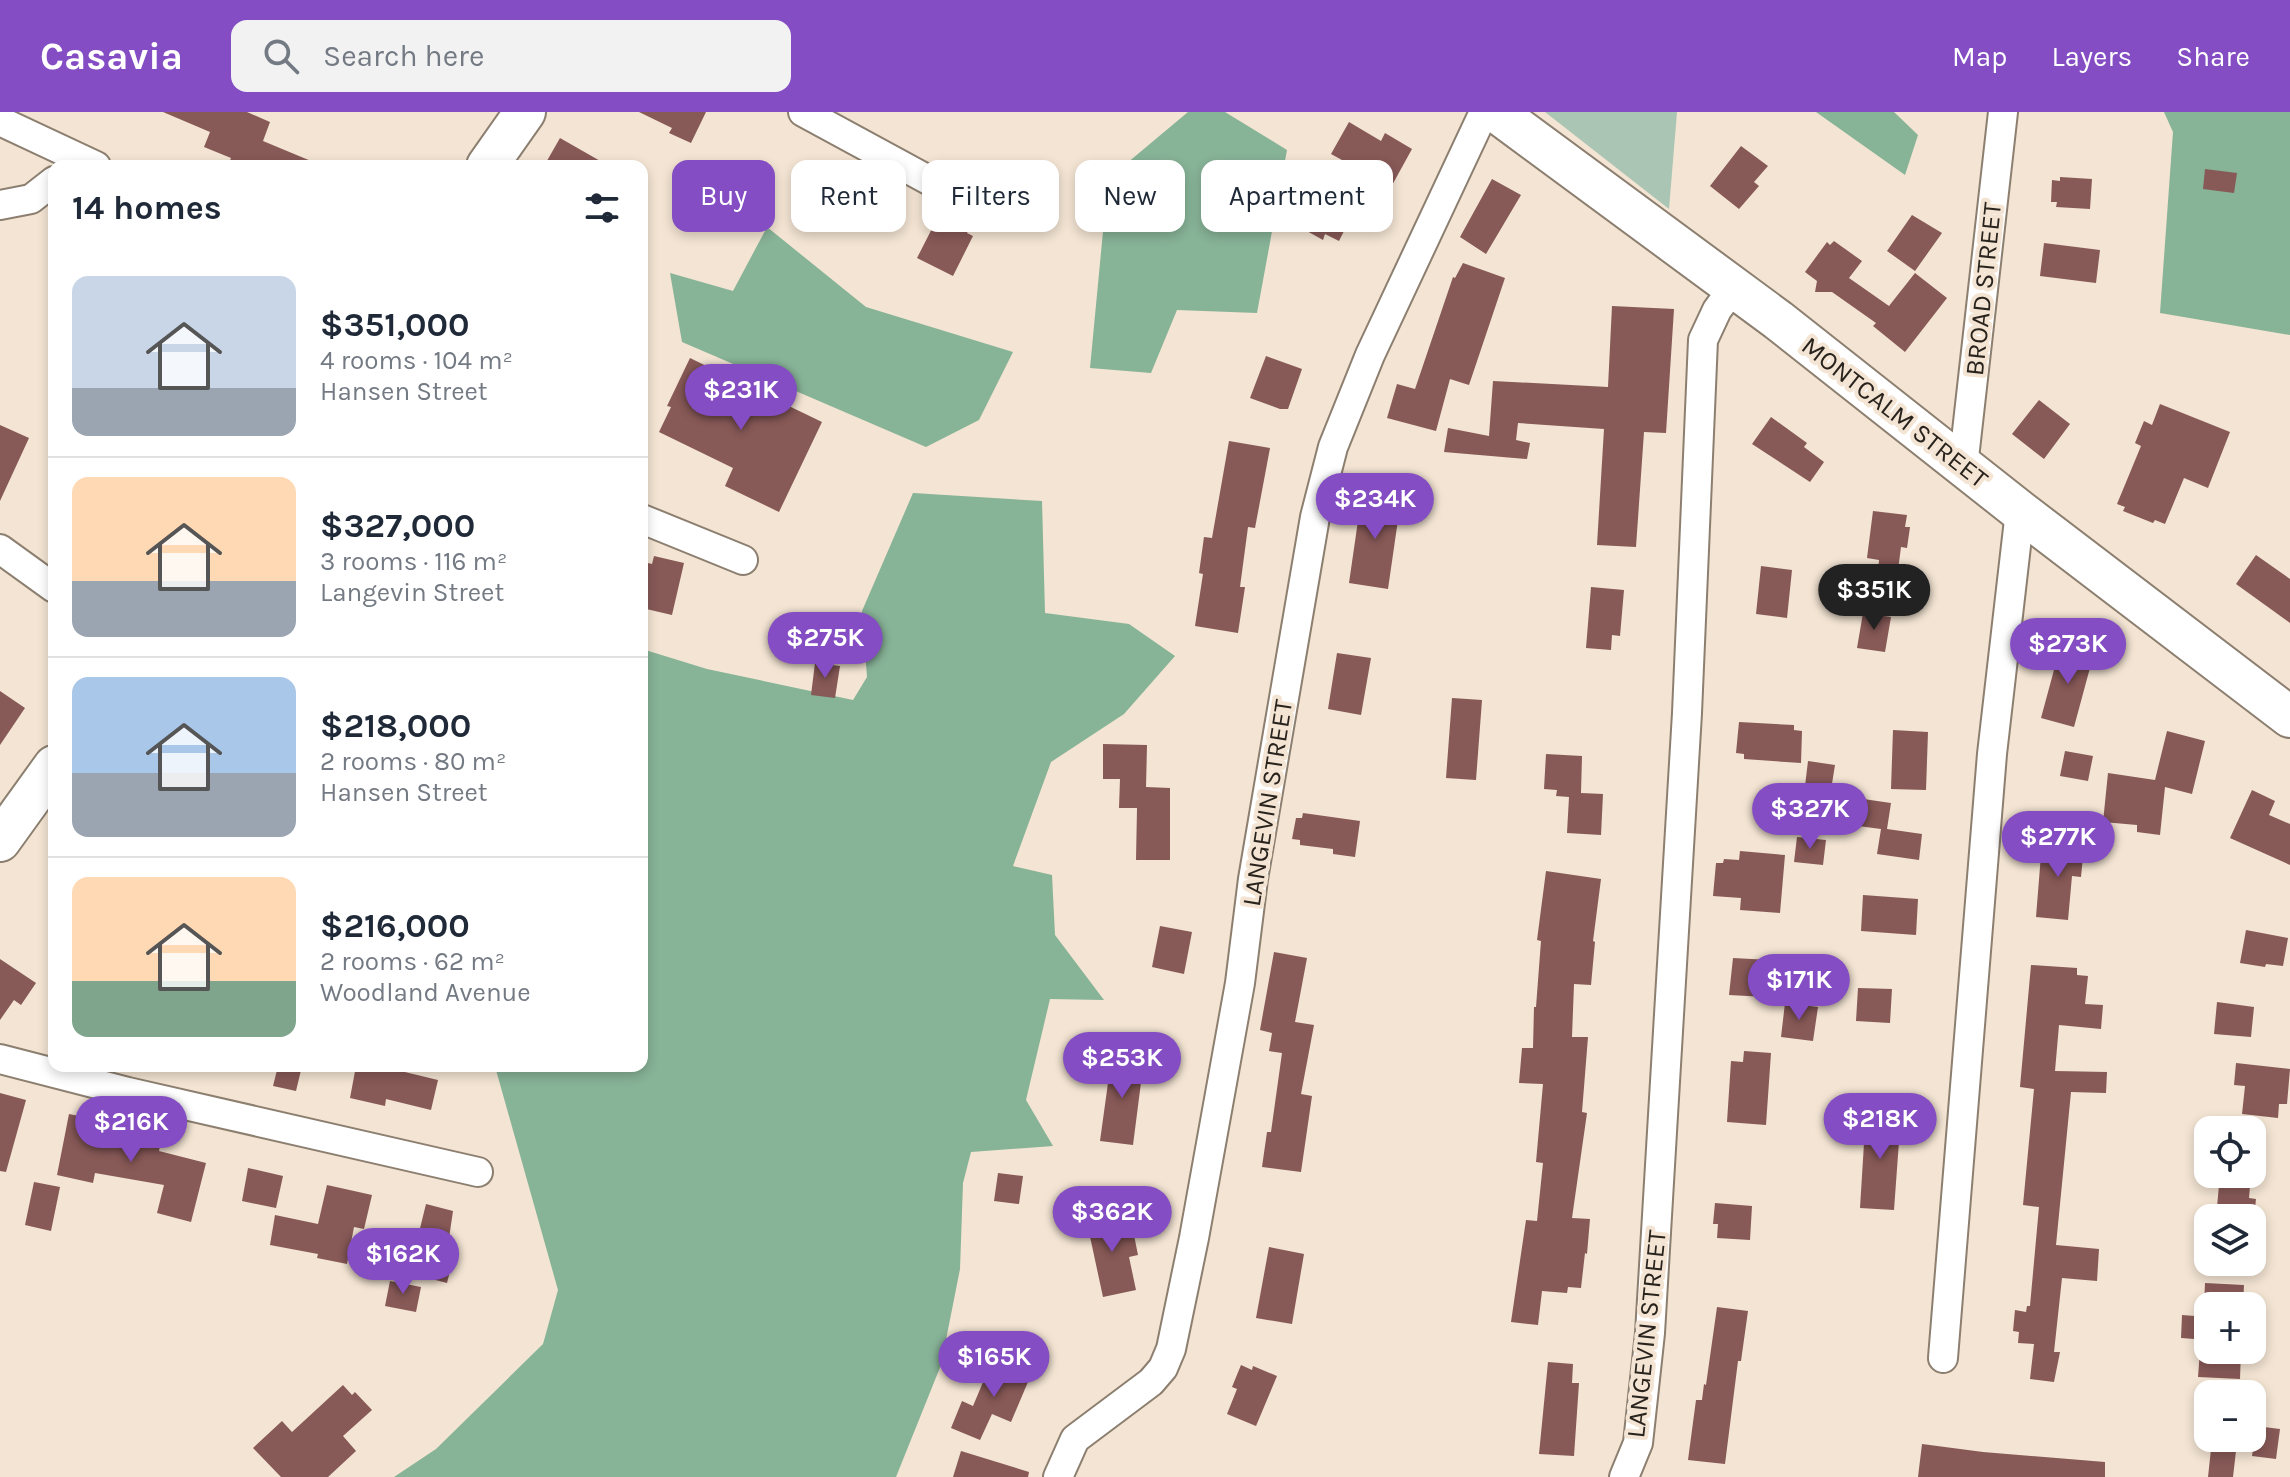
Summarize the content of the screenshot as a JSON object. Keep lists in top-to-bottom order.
{
  "streets": {
    "main road": ["MONTCALM STREET"],
    "street": ["BROAD STREET", "LANGEVIN STREET"]
  },
  "crossings": [
    ["BROAD STREET", "MONTCALM STREET"],
    ["MONTCALM STREET", "LANGEVIN STREET"]
  ],
  "page": {
    "header": "Casavia",
    "search": "Search here",
    "nav": ["Map", "Layers", "Share"],
    "chip": [
      "Buy",
      "Rent",
      "Filters",
      "New",
      "Apartment"
    ],
    "heading": "14 homes",
    "list": [
      {
        "name": "$351,000",
        "note": "4 rooms · 104 m² · Hansen Street"
      },
      {
        "name": "$327,000",
        "note": "3 rooms · 116 m² · Langevin Street"
      },
      {
        "name": "$218,000",
        "note": "2 rooms · 80 m² · Hansen Street"
      },
      {
        "name": "$216,000",
        "note": "2 rooms · 62 m² · Woodland Avenue"
      }
    ],
    "price": [
      "$231K",
      "$234K",
      "$351K",
      "$275K",
      "$273K",
      "$327K",
      "$277K",
      "$171K",
      "$253K",
      "$218K",
      "$216K",
      "$362K",
      "$162K",
      "$165K"
    ],
    "map_buttons": ["+", "−"]
  }
}
